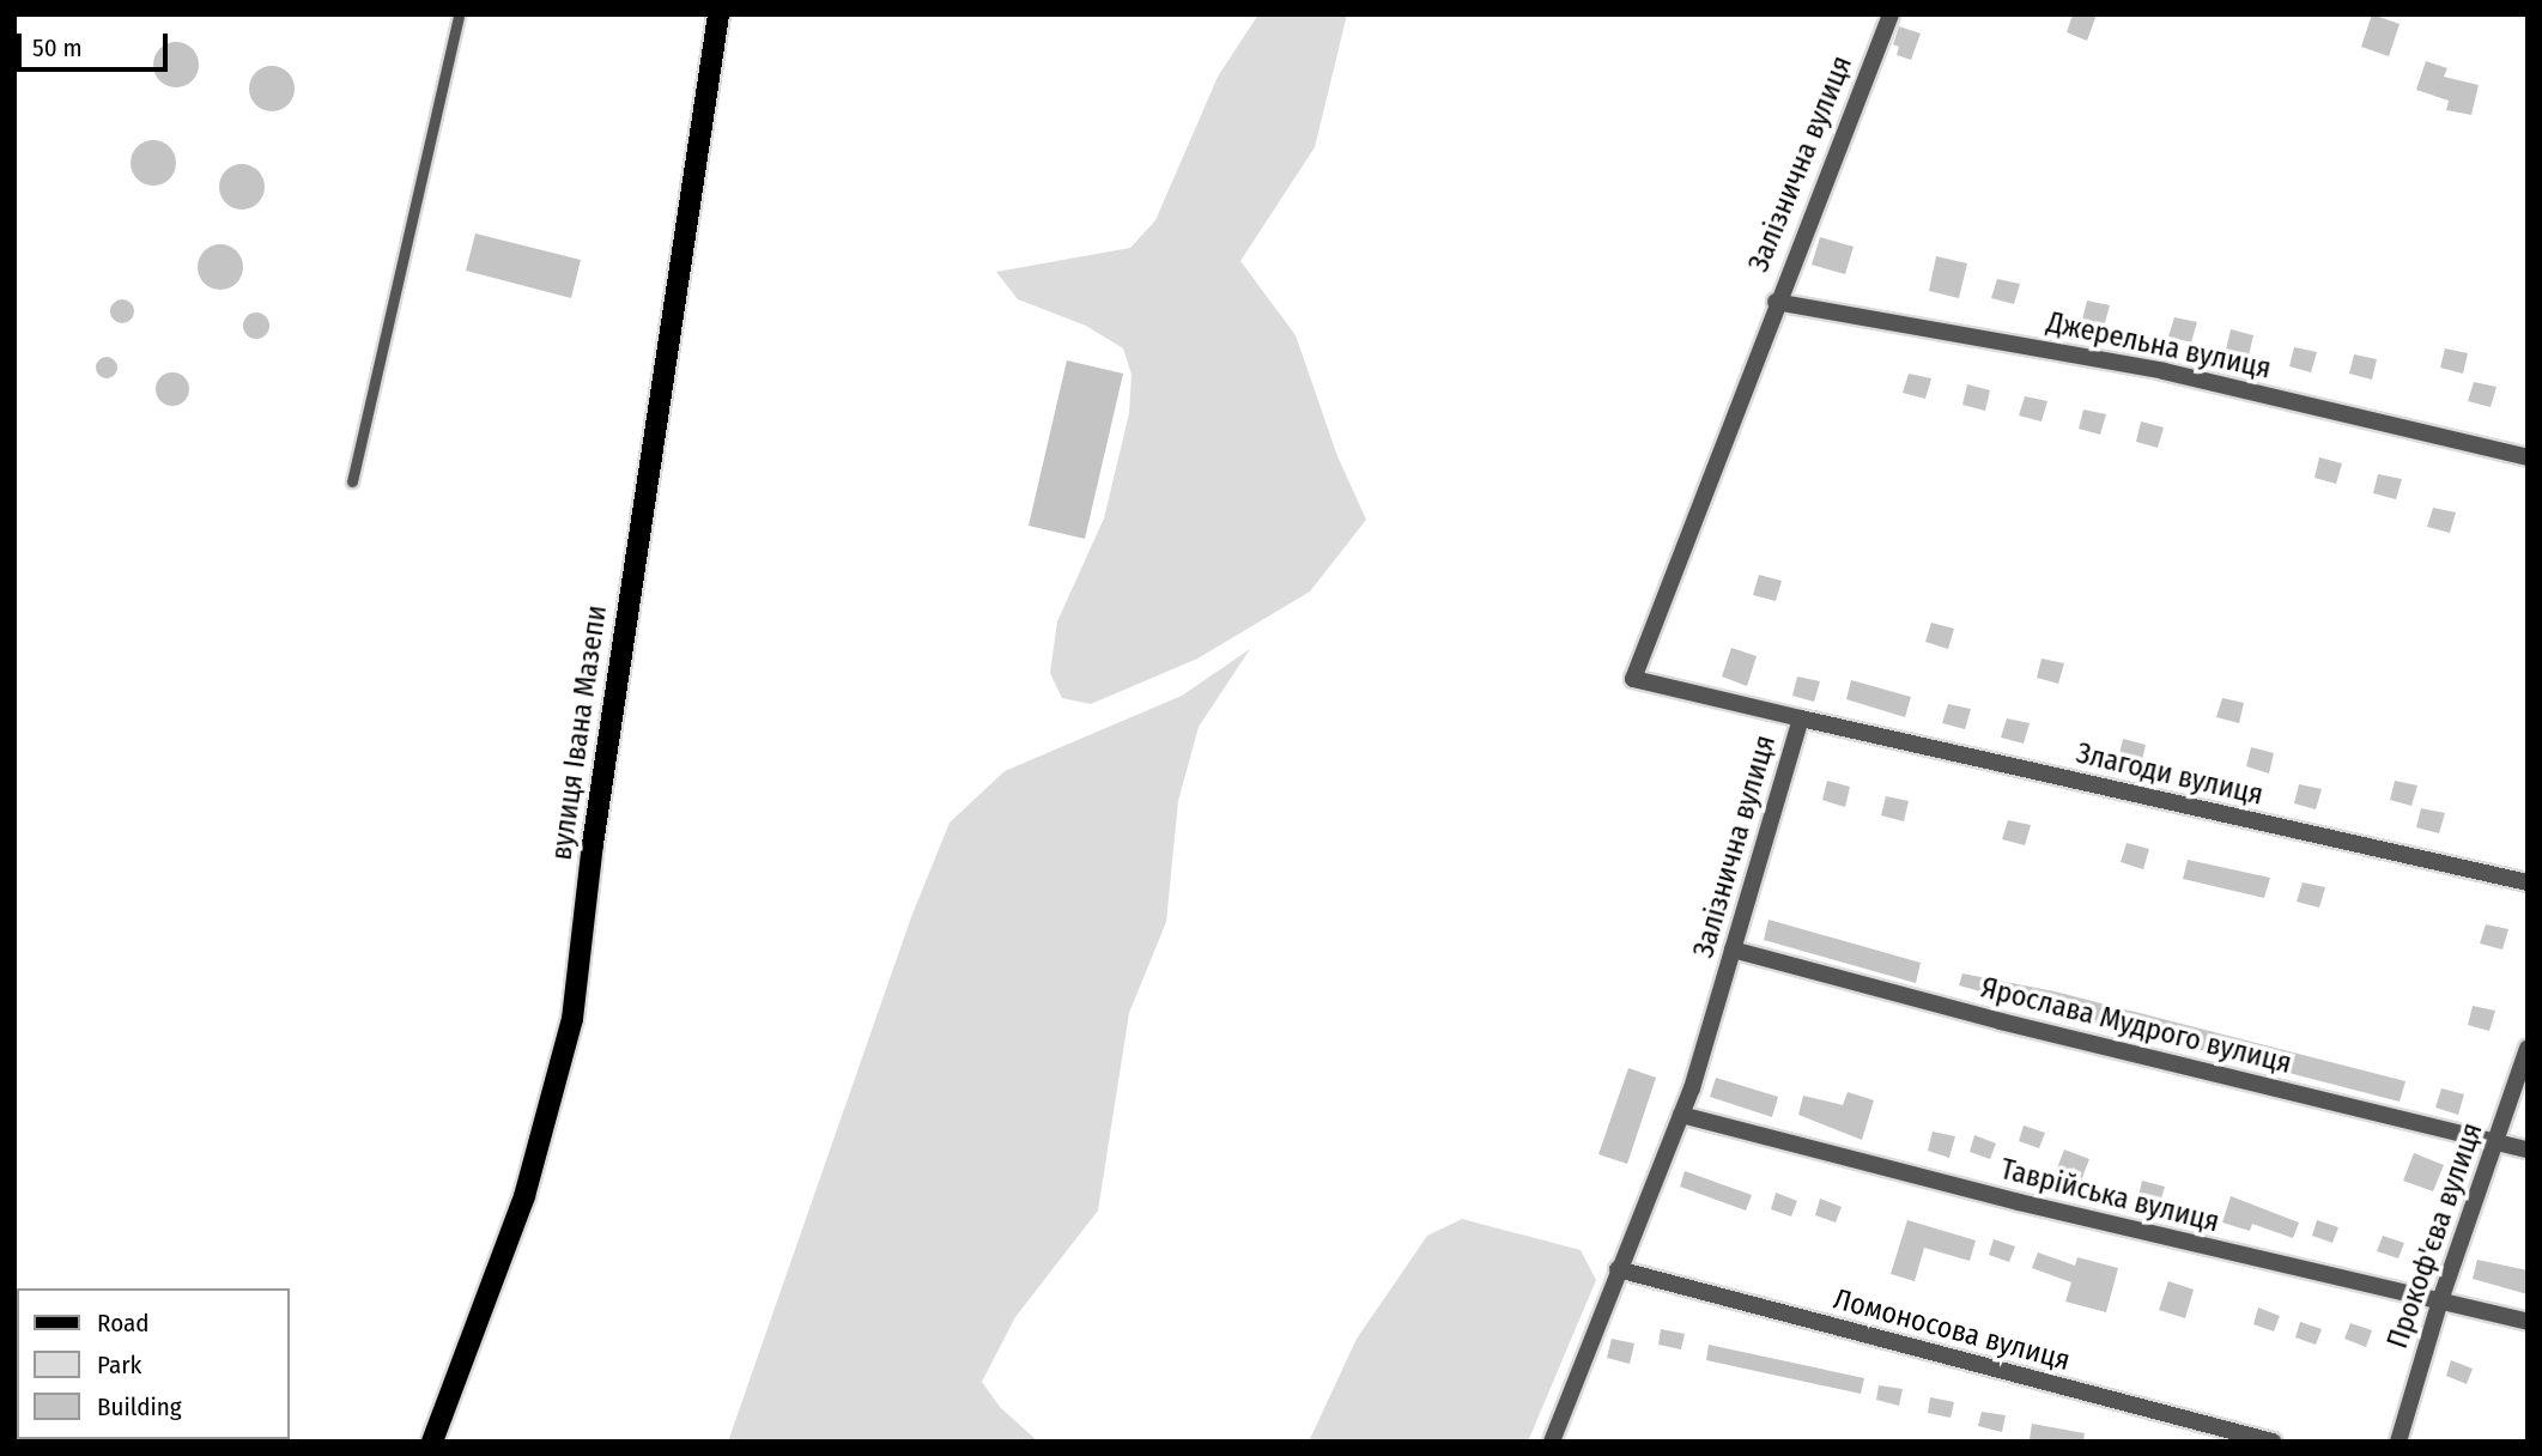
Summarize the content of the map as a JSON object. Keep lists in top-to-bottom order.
{
  "streets": {
    "main road": ["вулиця Івана Мазепи"],
    "street": [
      "Залізнична вулиця",
      "Джерельна вулиця",
      "Злагоди вулиця",
      "Ярослава Мудрого вулиця",
      "Таврійська вулиця",
      "Прокоф'єва вулиця",
      "Ломоносова вулиця"
    ]
  },
  "crossings": [
    ["Залізнична вулиця", "Джерельна вулиця"],
    ["Залізнична вулиця", "Злагоди вулиця"],
    ["Залізнична вулиця", "Ярослава Мудрого вулиця"],
    ["Залізнична вулиця", "Таврійська вулиця"],
    ["Залізнична вулиця", "Ломоносова вулиця"],
    ["Ярослава Мудрого вулиця", "Прокоф'єва вулиця"],
    ["Таврійська вулиця", "Прокоф'єва вулиця"]
  ],
  "legend": ["Road", "Park", "Building"],
  "scale_bar": "50 m"
}
